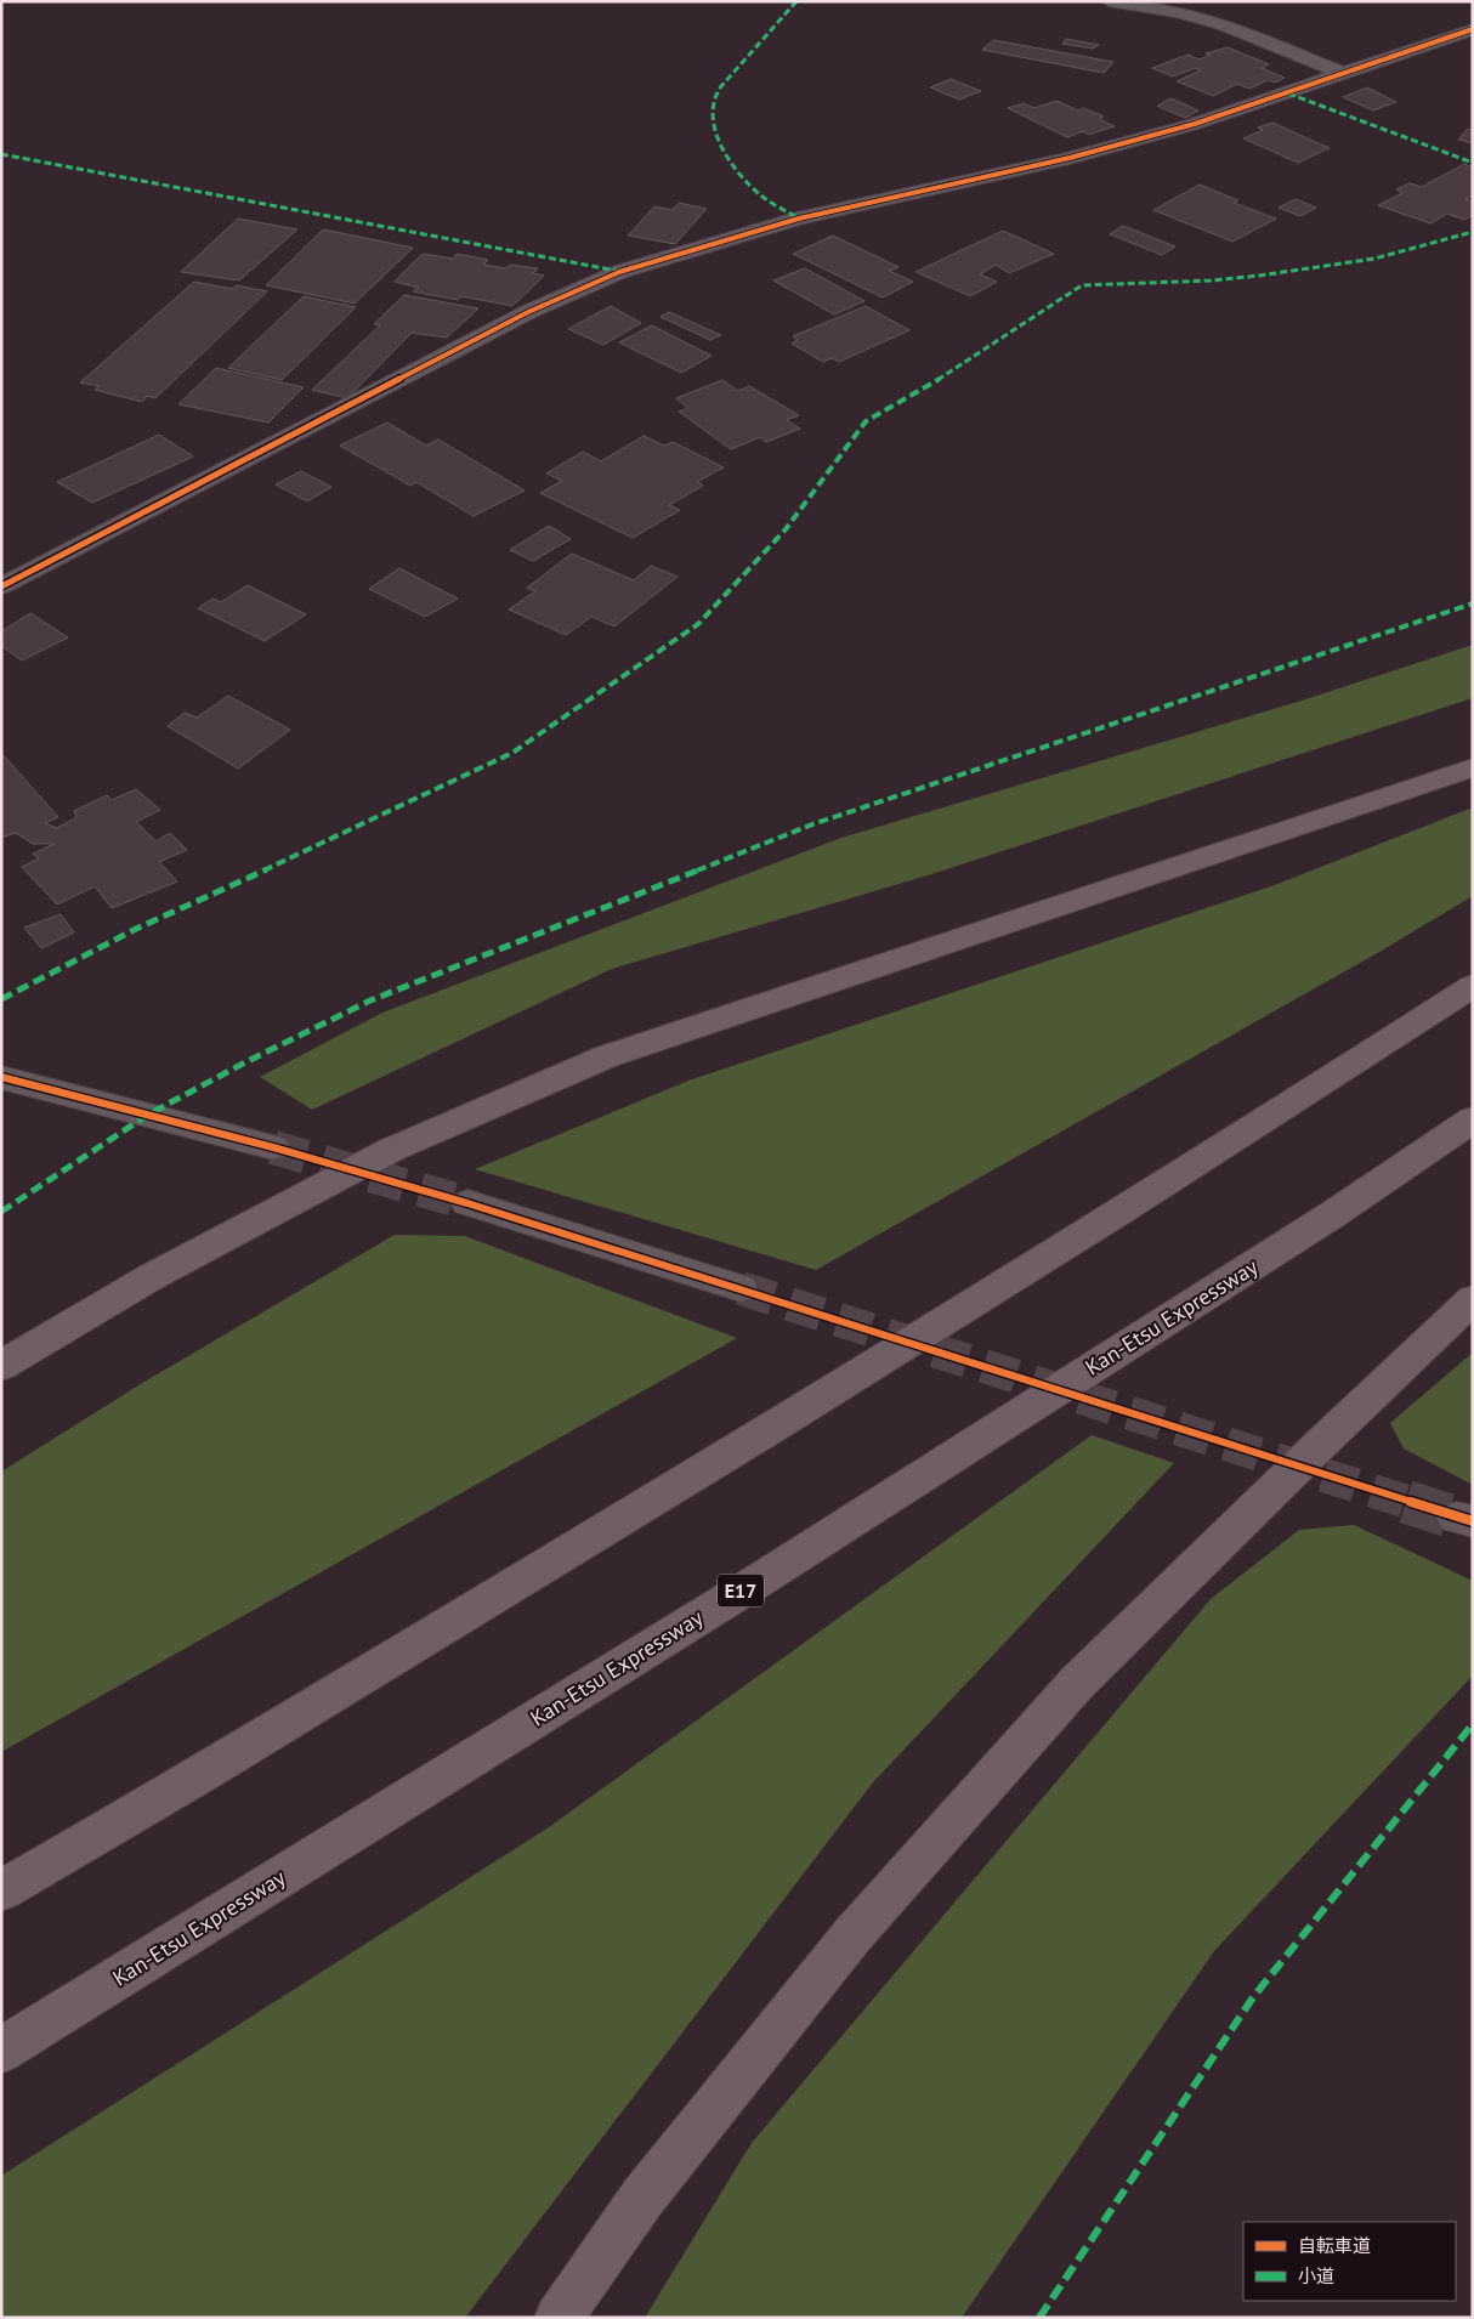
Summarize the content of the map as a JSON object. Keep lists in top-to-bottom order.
{
  "streets": {
    "highway": ["Kan-Etsu Expressway", "E17"]
  },
  "legend": ["自転車道", "小道"]
}
